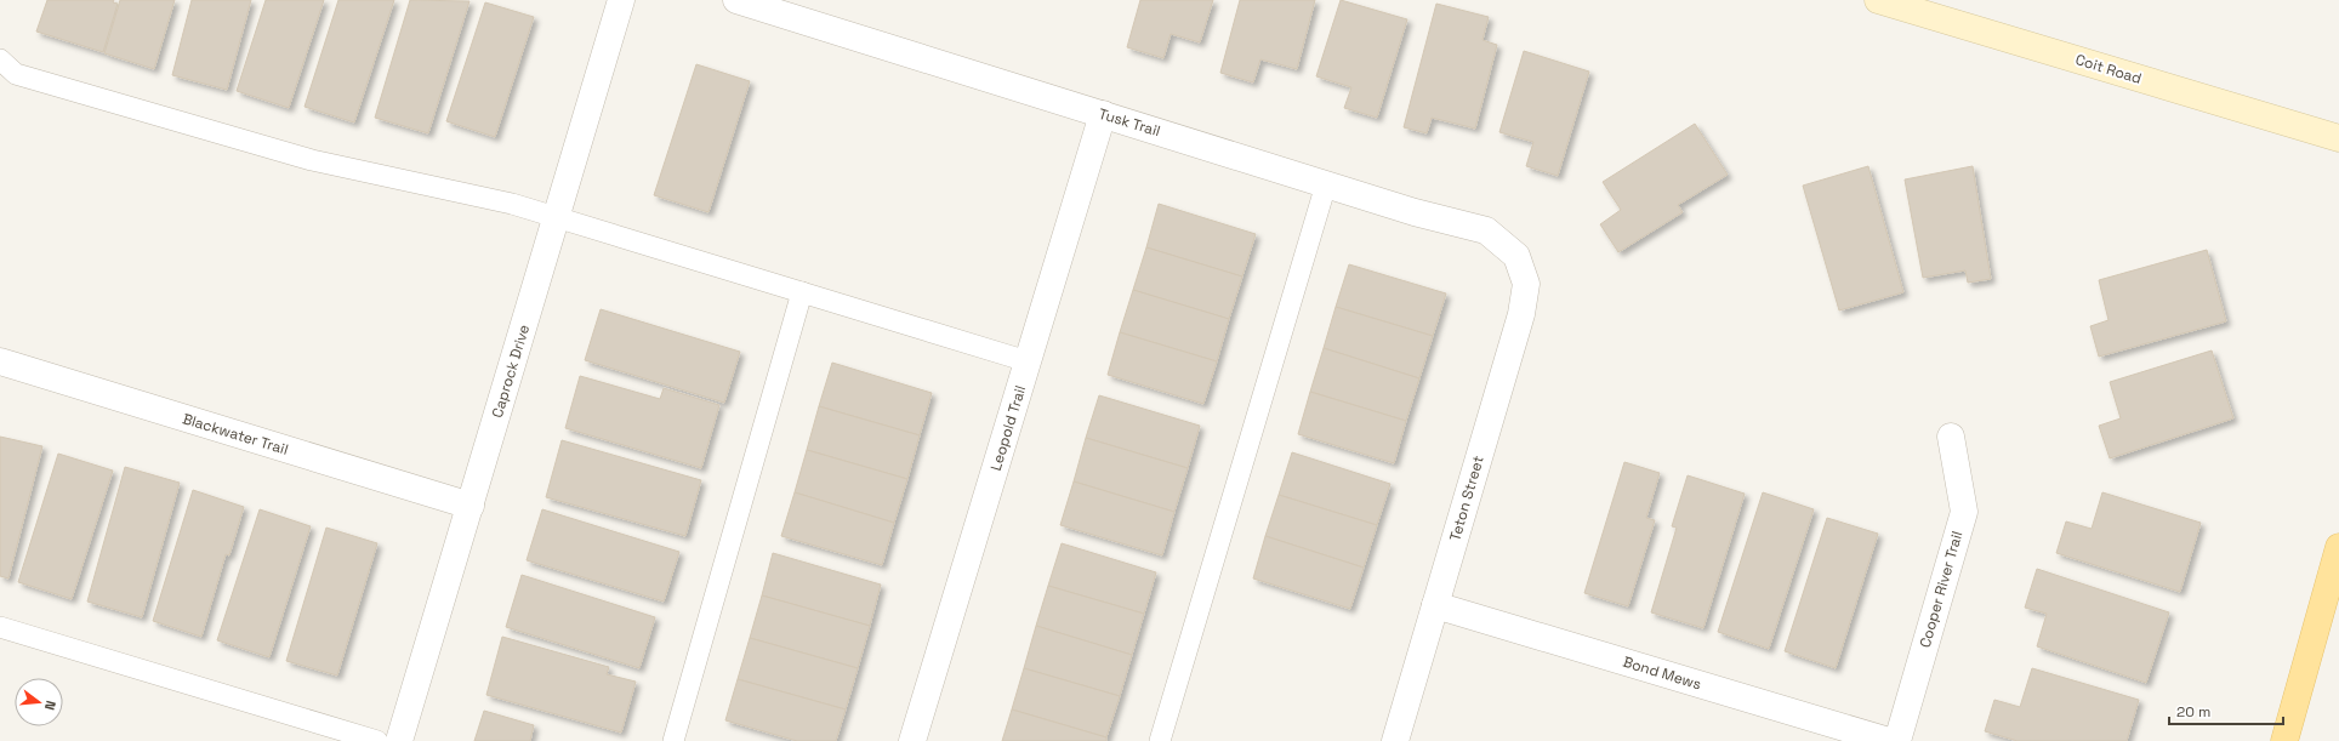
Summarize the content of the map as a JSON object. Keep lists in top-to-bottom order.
{
  "streets": {
    "main road": ["Coit Road"],
    "street": [
      "Tusk Trail",
      "Caprock Drive",
      "Leopold Trail",
      "Blackwater Trail",
      "Teton Street",
      "Cooper River Trail",
      "Bond Mews"
    ]
  },
  "crossings": [
    ["Tusk Trail", "Leopold Trail"],
    ["Tusk Trail", "Teton Street"],
    ["Caprock Drive", "Blackwater Trail"],
    ["Teton Street", "Bond Mews"]
  ],
  "scale_bar": "20 m",
  "north": "right"
}
